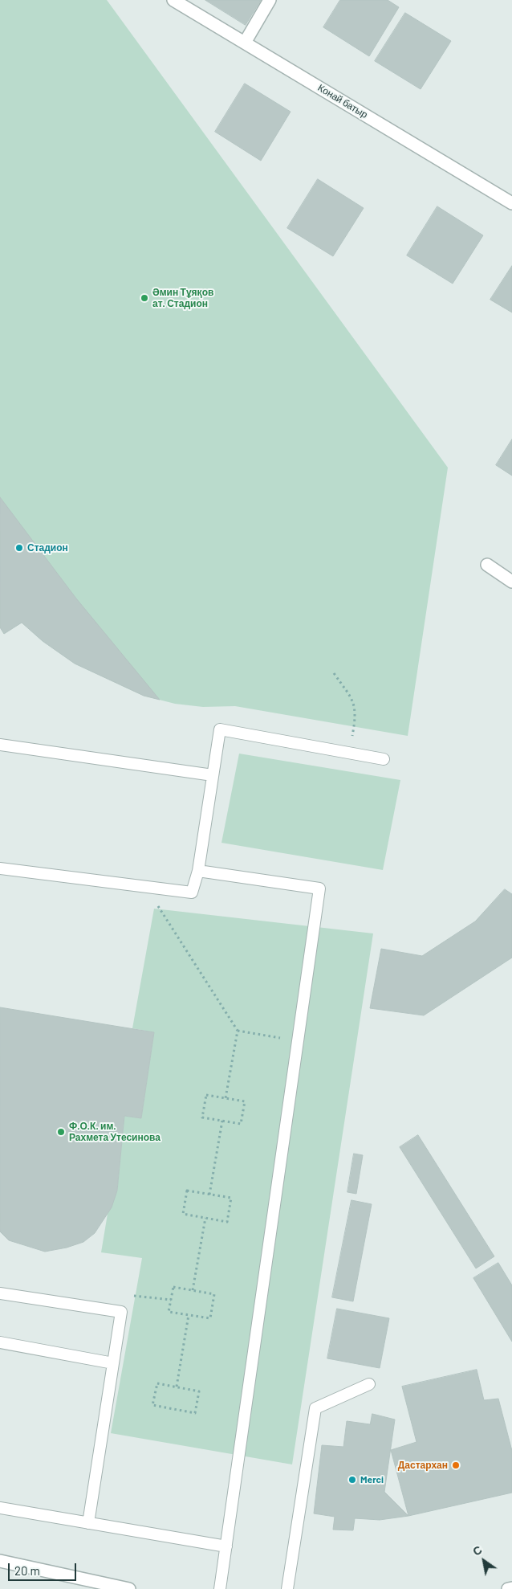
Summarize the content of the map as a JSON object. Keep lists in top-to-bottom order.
{
  "streets": {
    "street": ["Конай батыр"]
  },
  "places": [
    "Әмин Тұяқов ат. Стадион",
    "Стадион",
    "Ф.О.К. им. Рахмета Утесинова",
    "Дастархан",
    "Merci"
  ],
  "scale_bar": "20 m",
  "north": "top left"
}
